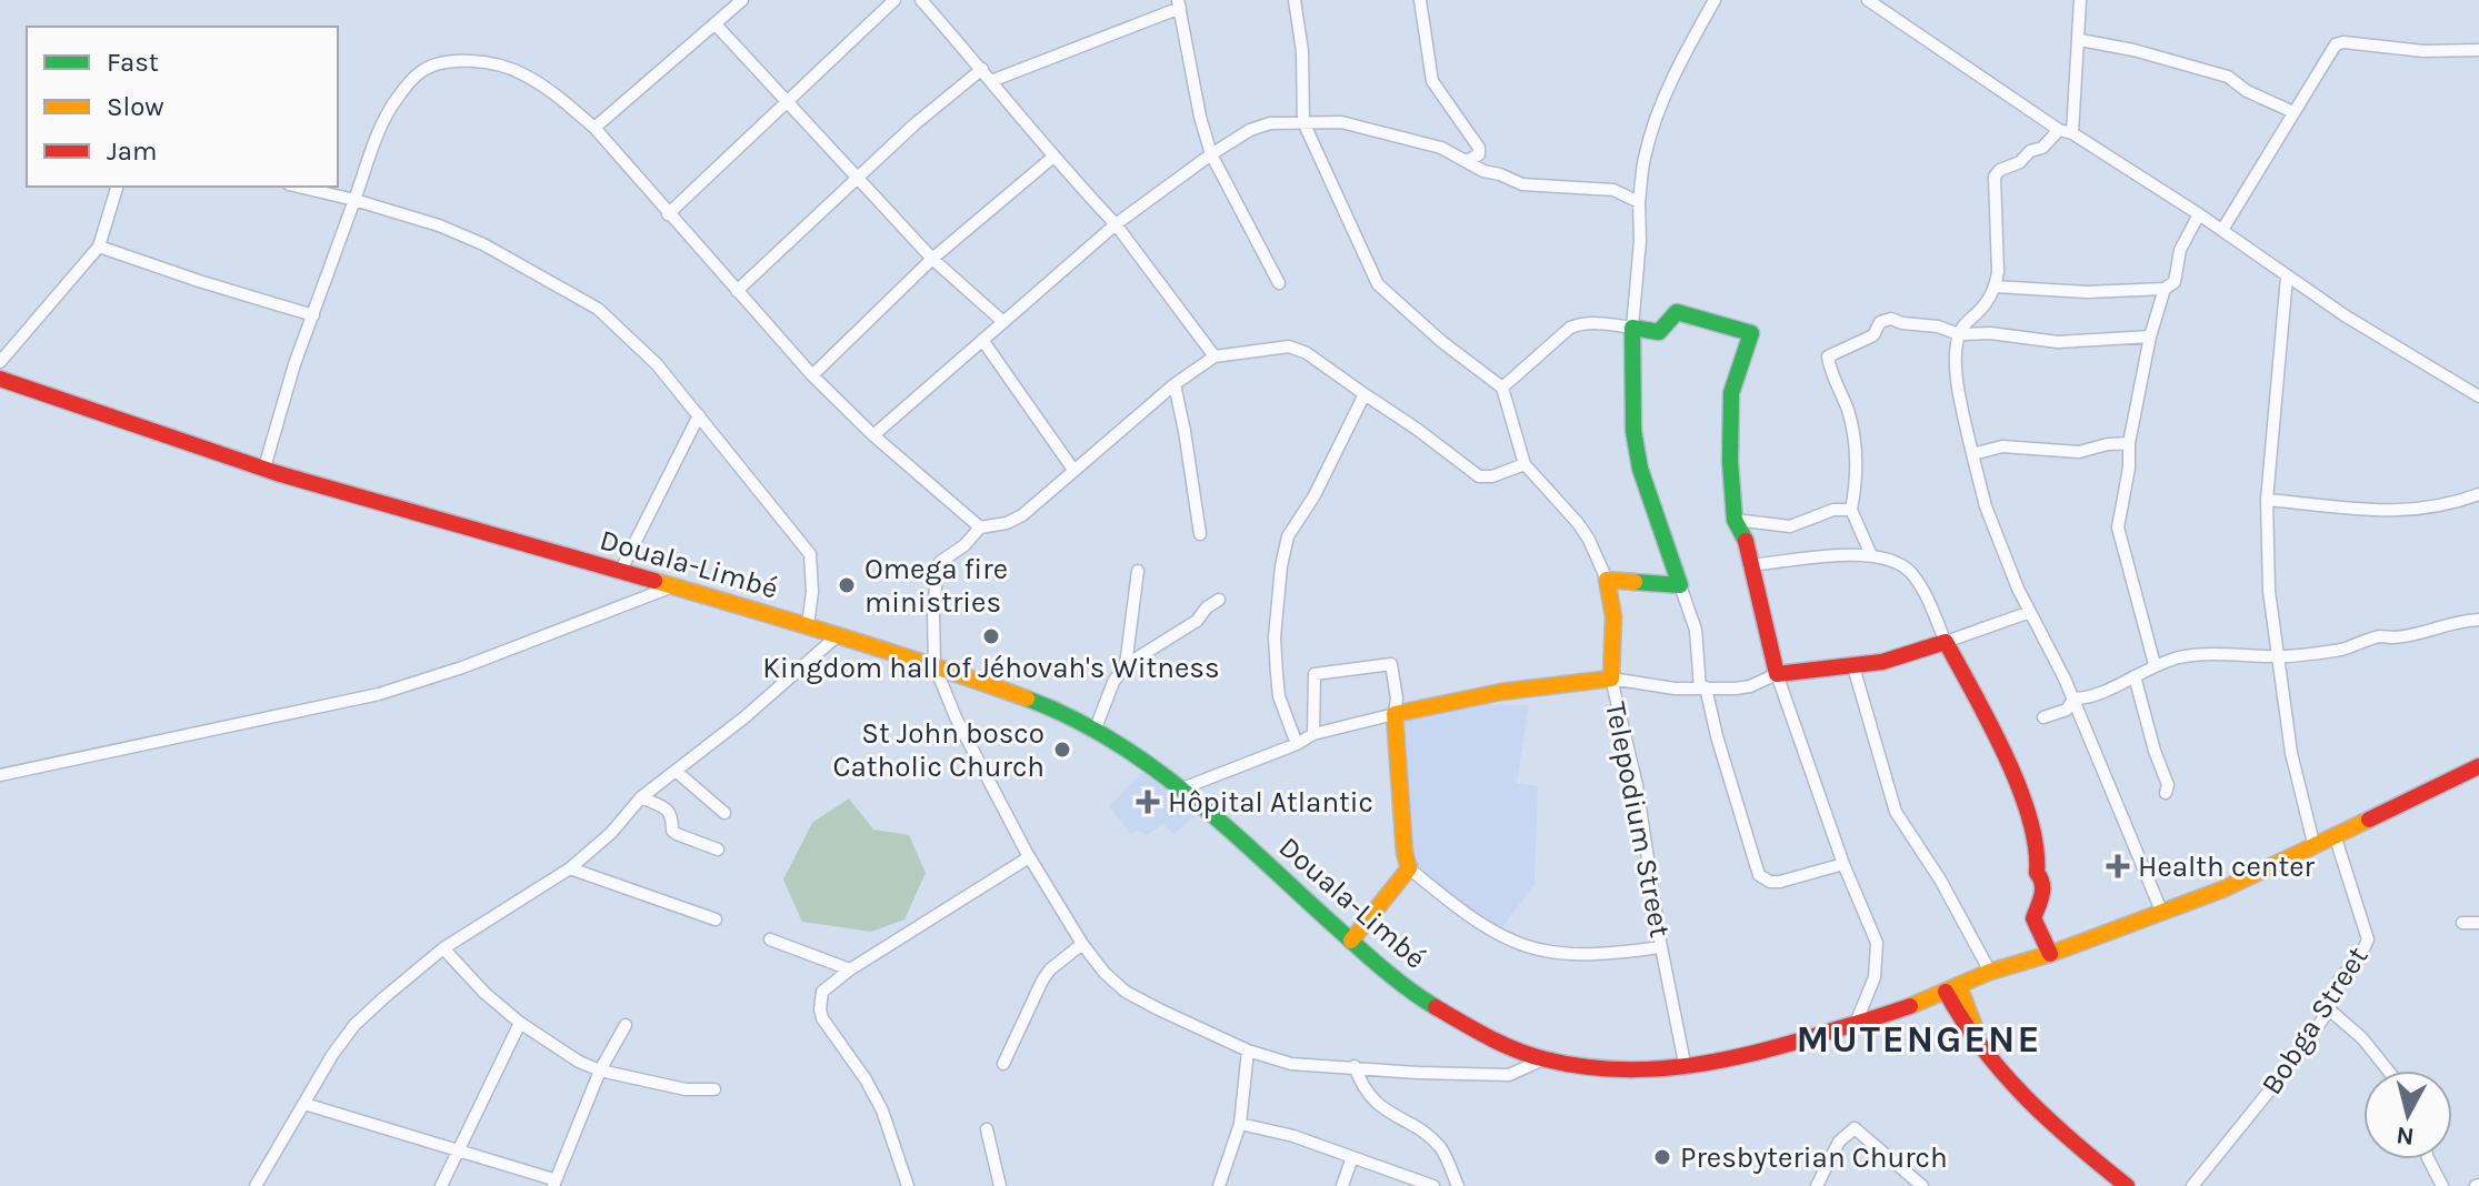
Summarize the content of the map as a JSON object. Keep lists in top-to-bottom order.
{
  "streets": {
    "main road": ["Douala-Limbé"],
    "street": ["Telepodium Street", "Bobga Street"]
  },
  "crossings": [
    ["Douala-Limbé", "Telepodium Street"],
    ["Douala-Limbé", "Bobga Street"]
  ],
  "districts": ["MUTENGENE"],
  "places": {
    "other": [
      "Omega fire ministries",
      "Kingdom hall of Jéhovah's Witness",
      "St John bosco Catholic Church",
      "Presbyterian Church"
    ],
    "health": ["Hôpital Atlantic", "Health center"]
  },
  "legend": ["Fast", "Slow", "Jam"],
  "north": "bottom"
}
